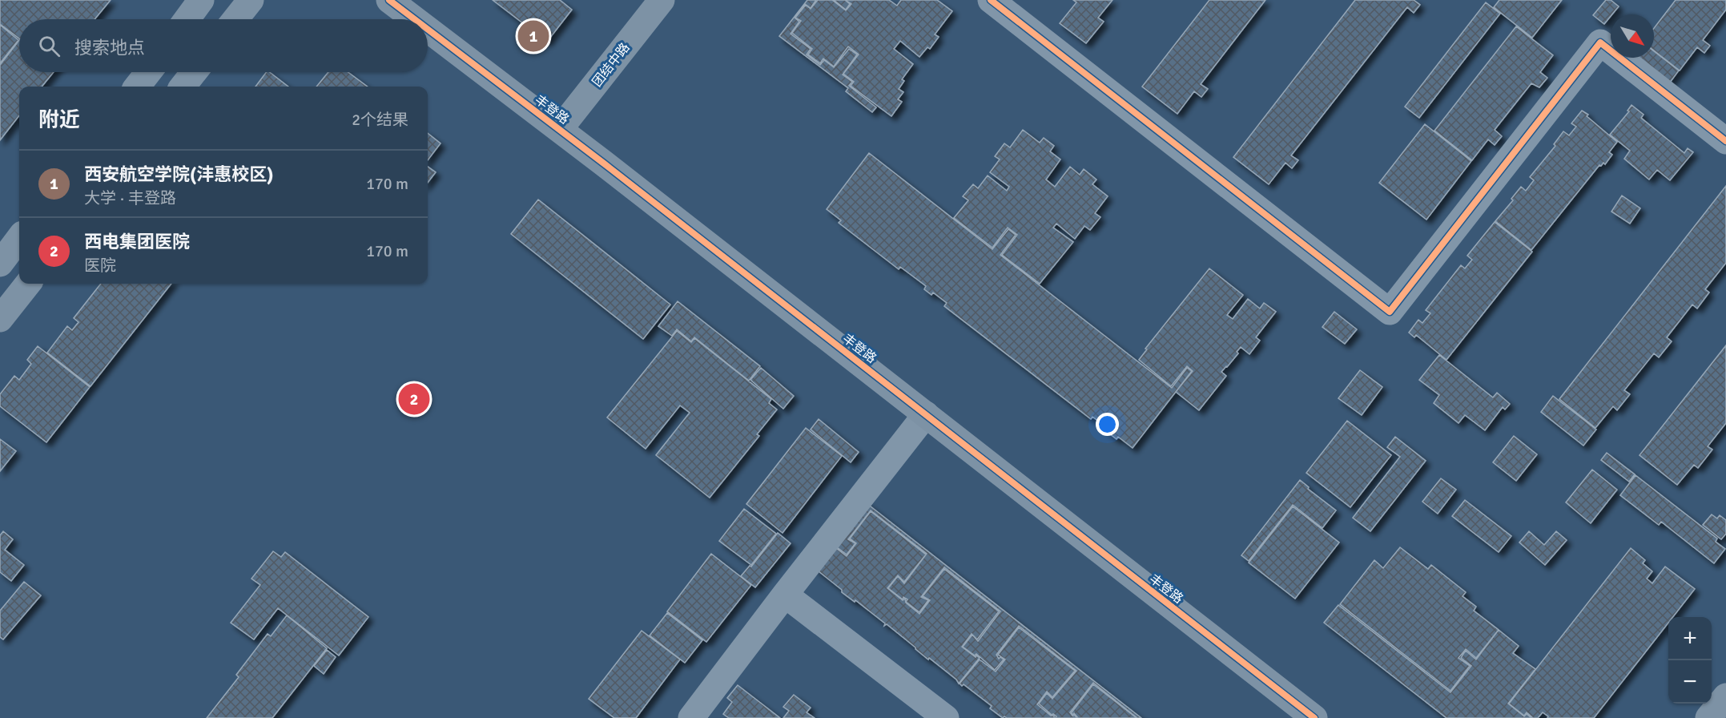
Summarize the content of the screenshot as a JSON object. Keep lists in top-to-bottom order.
{
  "streets": {
    "street": ["团结中路", "丰登路"]
  },
  "crossings": [
    ["团结中路", "丰登路"]
  ],
  "north": "bottom right",
  "page": {
    "pins": ["1", "2"],
    "search": "搜索地点",
    "heading": ["附近", "2个结果"],
    "list": [
      {
        "mark": "1",
        "name": "西安航空学院(沣惠校区)",
        "note": "大学 · 丰登路",
        "value": "170 m"
      },
      {
        "mark": "2",
        "name": "西电集团医院",
        "note": "医院",
        "value": "170 m"
      }
    ],
    "map_buttons": ["+", "−"]
  }
}
